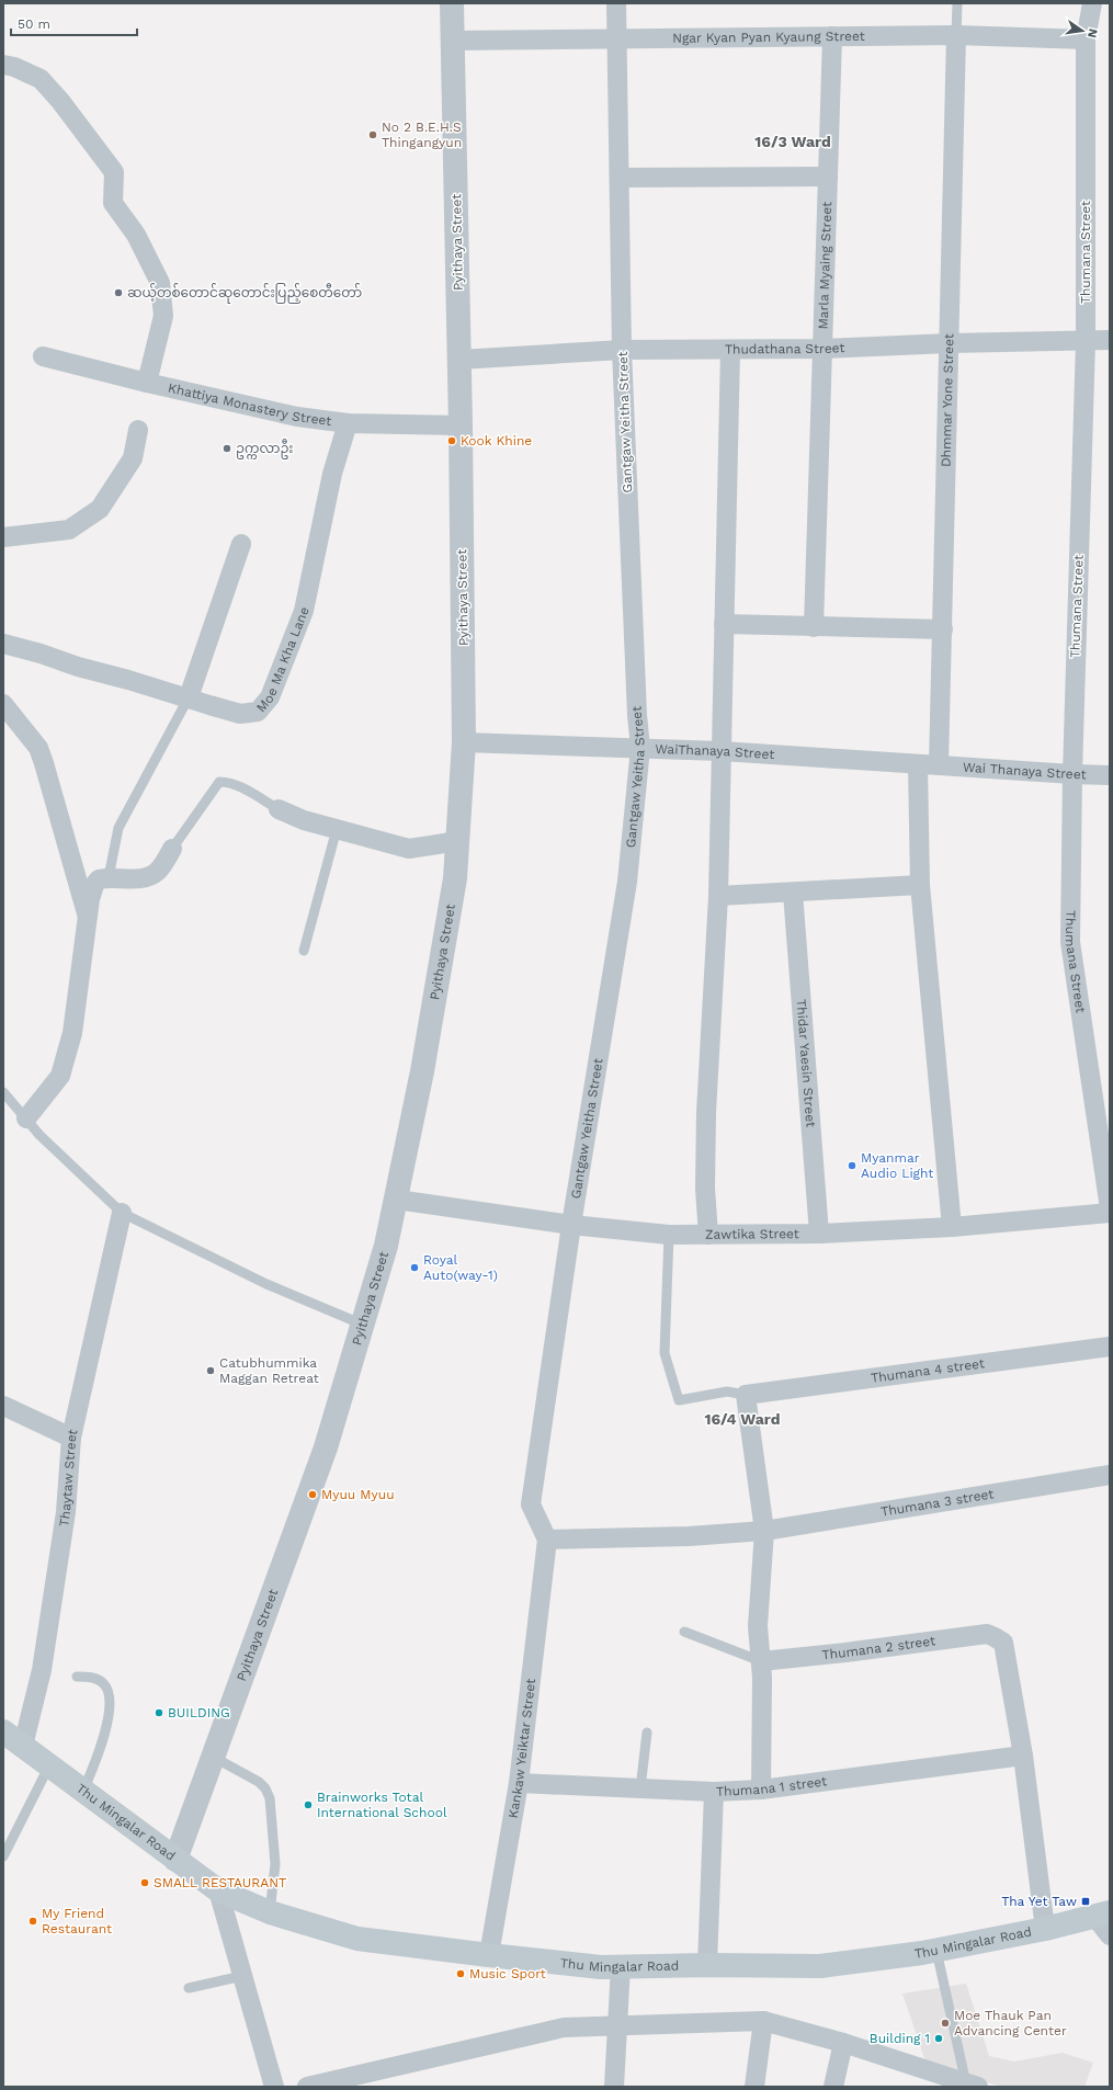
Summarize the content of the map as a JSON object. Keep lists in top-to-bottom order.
{
  "streets": {
    "main road": ["Thu Mingalar Road"],
    "street": [
      "Ngar Kyan Pyan Kyaung Street",
      "Pyithaya Street",
      "Thumana Street",
      "Marla Myaing Street",
      "Thudathana Street",
      "Dhmmar Yone Street",
      "Khattiya Monastery Street",
      "Gantgaw Yeitha Street",
      "Moe Ma Kha Lane",
      "WaiThanaya Street",
      "Wai Thanaya Street",
      "Thidar Yaesin Street",
      "Zawtika Street",
      "Thumana 4 street",
      "Thaytaw Street",
      "Thumana 3 street",
      "Thumana 2 street",
      "Kankaw Yeiktar Street",
      "Thumana 1 street"
    ]
  },
  "crossings": [
    ["Ngar Kyan Pyan Kyaung Street", "Pyithaya Street"],
    ["Ngar Kyan Pyan Kyaung Street", "Thumana Street"],
    ["Ngar Kyan Pyan Kyaung Street", "Marla Myaing Street"],
    ["Ngar Kyan Pyan Kyaung Street", "Dhmmar Yone Street"],
    ["Ngar Kyan Pyan Kyaung Street", "Gantgaw Yeitha Street"],
    ["Pyithaya Street", "Thudathana Street"],
    ["Pyithaya Street", "Khattiya Monastery Street"],
    ["Pyithaya Street", "WaiThanaya Street"],
    ["Pyithaya Street", "Zawtika Street"],
    ["Pyithaya Street", "Thu Mingalar Road"],
    ["Thumana Street", "Thudathana Street"],
    ["Thumana Street", "Wai Thanaya Street"],
    ["Marla Myaing Street", "Thudathana Street"],
    ["Thudathana Street", "Dhmmar Yone Street"],
    ["Thudathana Street", "Gantgaw Yeitha Street"],
    ["Dhmmar Yone Street", "WaiThanaya Street"],
    ["Dhmmar Yone Street", "Wai Thanaya Street"],
    ["Khattiya Monastery Street", "Moe Ma Kha Lane"],
    ["Gantgaw Yeitha Street", "WaiThanaya Street"],
    ["Gantgaw Yeitha Street", "Zawtika Street"],
    ["Gantgaw Yeitha Street", "Thumana 3 street"],
    ["Gantgaw Yeitha Street", "Kankaw Yeiktar Street"],
    ["WaiThanaya Street", "Wai Thanaya Street"],
    ["Thidar Yaesin Street", "Zawtika Street"],
    ["Thaytaw Street", "Thu Mingalar Road"],
    ["Thumana 3 street", "Kankaw Yeiktar Street"],
    ["Thumana 2 street", "Thumana 1 street"],
    ["Kankaw Yeiktar Street", "Thumana 1 street"],
    ["Kankaw Yeiktar Street", "Thu Mingalar Road"]
  ],
  "districts": ["16/3 Ward", "16/4 Ward"],
  "places": {
    "other": [
      "No 2 B.E.H.S Thingangyun",
      "ဆယ့်တစ်တောင်ဆုတောင်းပြည့်စေတီတော်",
      "Kook Khine",
      "ဥက္ကလာဦး",
      "Myanmar Audio Light",
      "Royal Auto(way-1)",
      "Catubhummika Maggan Retreat",
      "Myuu Myuu",
      "BUILDING",
      "Brainworks Total International School",
      "SMALL RESTAURANT",
      "My Friend Restaurant",
      "Music Sport",
      "Moe Thauk Pan Advancing Center",
      "Building 1"
    ],
    "transit": ["Tha Yet Taw"]
  },
  "scale_bar": "50 m",
  "north": "right"
}
